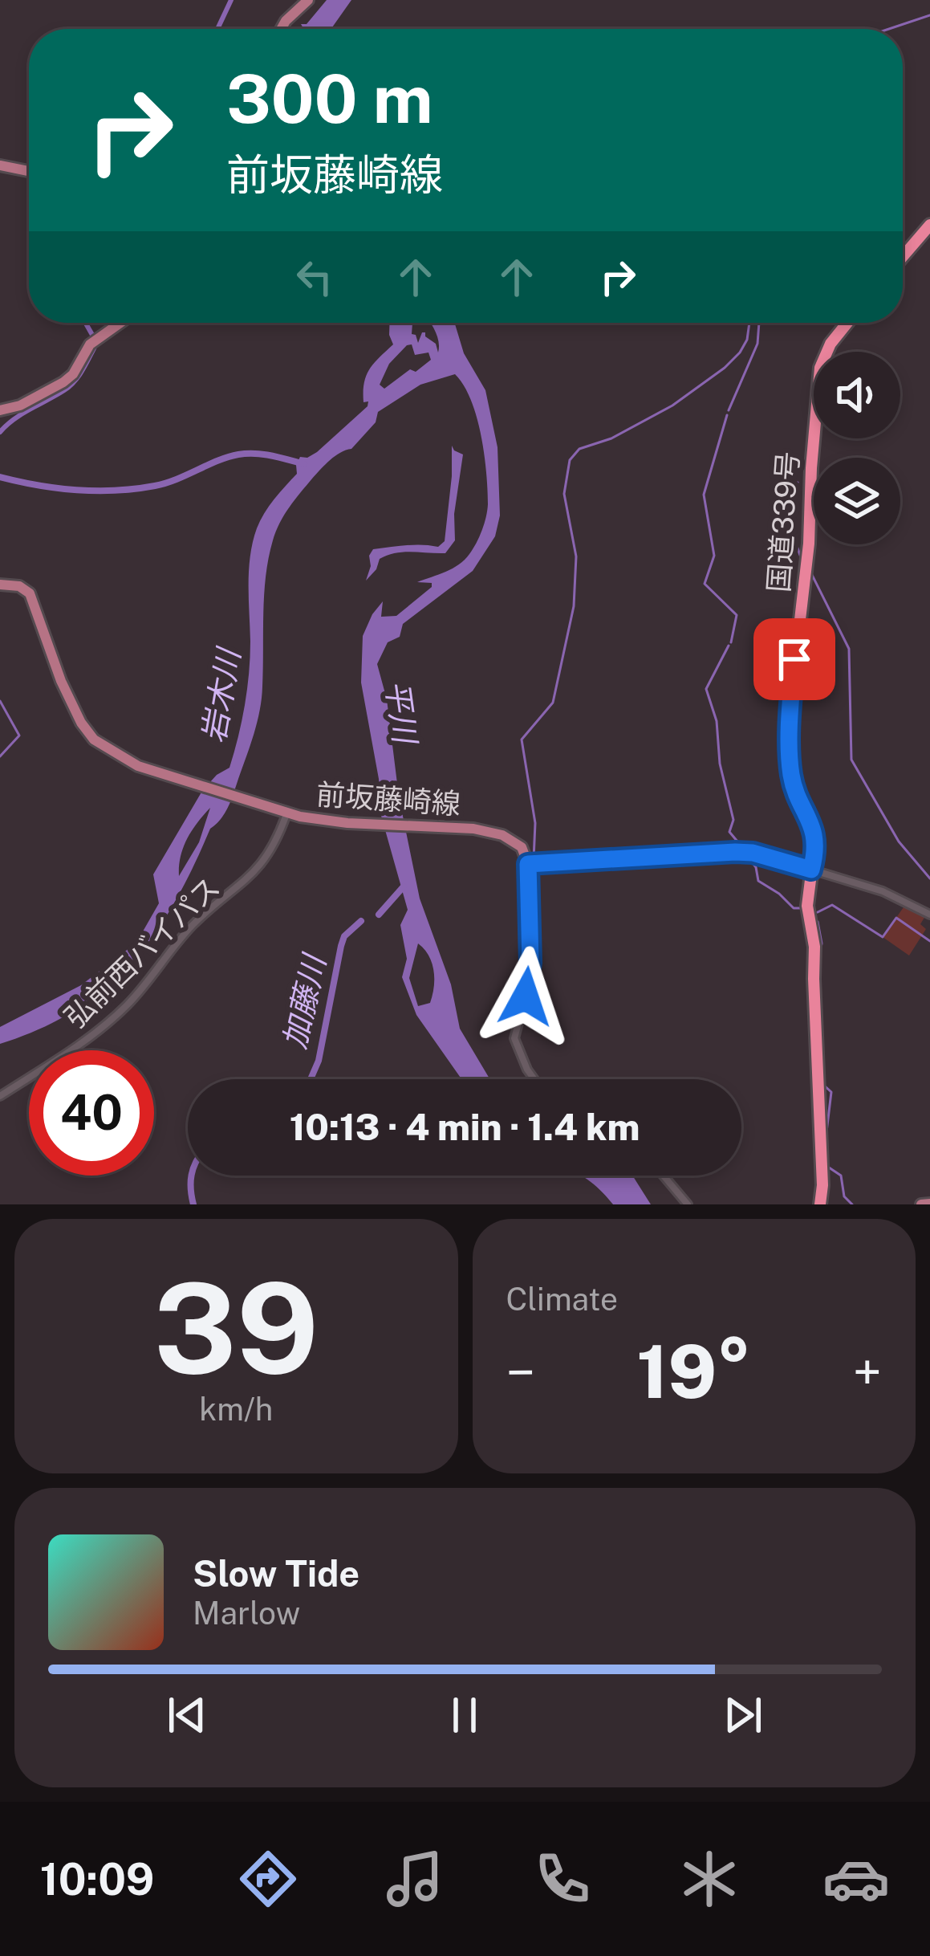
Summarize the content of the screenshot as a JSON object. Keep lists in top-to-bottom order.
{
  "streets": {
    "highway": ["国道339号"],
    "main road": ["前坂藤崎線"],
    "street": ["弘前西バイパス"]
  },
  "crossings": [
    ["前坂藤崎線", "弘前西バイパス"]
  ],
  "water": ["岩木川", "平川", "加藤川"],
  "page": {
    "turn": ["300 m", "前坂藤崎線"],
    "limit": "40",
    "trip": "10:13 · 4 min · 1.4 km",
    "tile": [
      ["39", "km/h"],
      "Climate"
    ],
    "heat": ["−", "19°", "+"],
    "song": ["Slow Tide", "Marlow"],
    "tabs": "10:09"
  }
}
